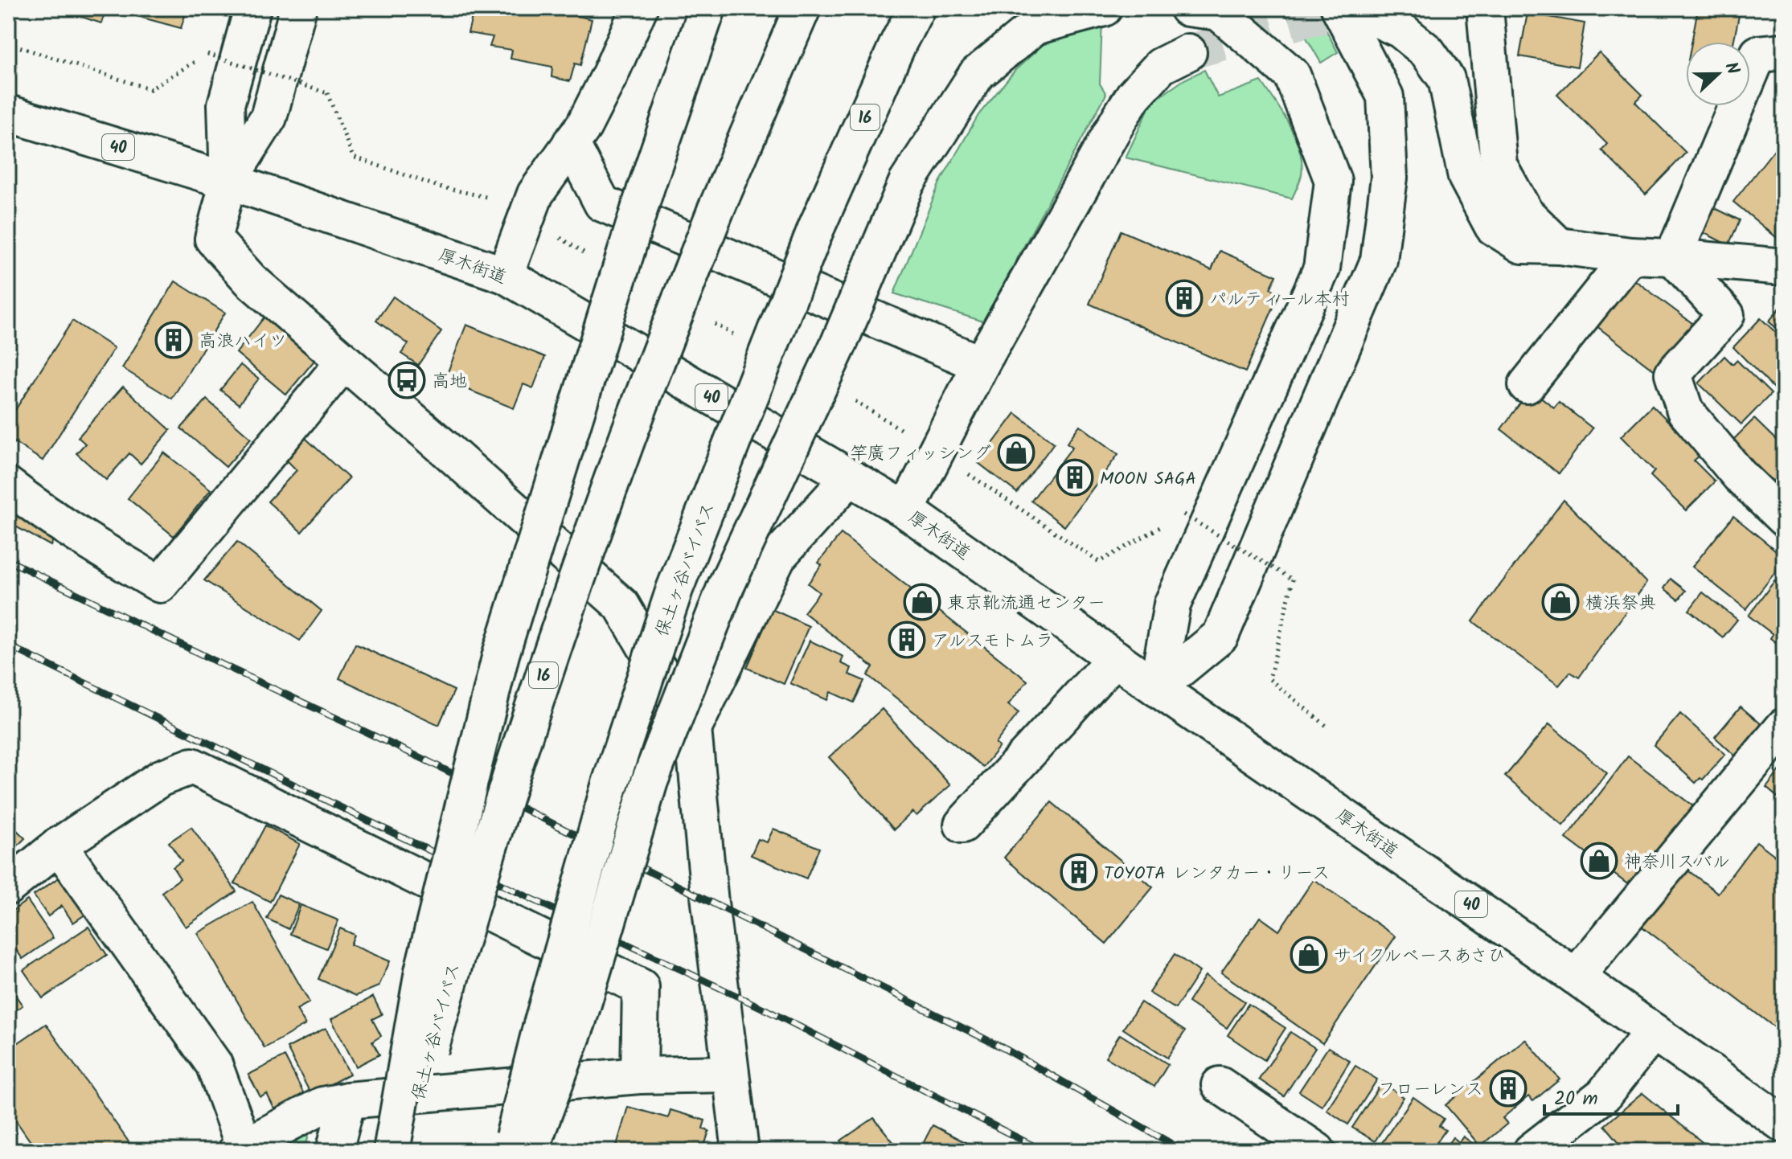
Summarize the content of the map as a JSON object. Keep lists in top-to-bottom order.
{
  "streets": {
    "main road": [
      "16",
      "40",
      "厚木街道",
      "保土ヶ谷バイパス"
    ]
  },
  "places": {
    "building": [
      "パルティール本村",
      "高浪ハイツ",
      "MOON SAGA",
      "アルスモトムラ",
      "TOYOTA レンタカー・リース",
      "フローレンス"
    ],
    "bus stop": ["高地"],
    "shop": [
      "竿廣フィッシング",
      "東京靴流通センター",
      "横浜祭典",
      "神奈川スバル",
      "サイクルベースあさひ"
    ]
  },
  "scale_bar": "20 m",
  "north": "right"
}
